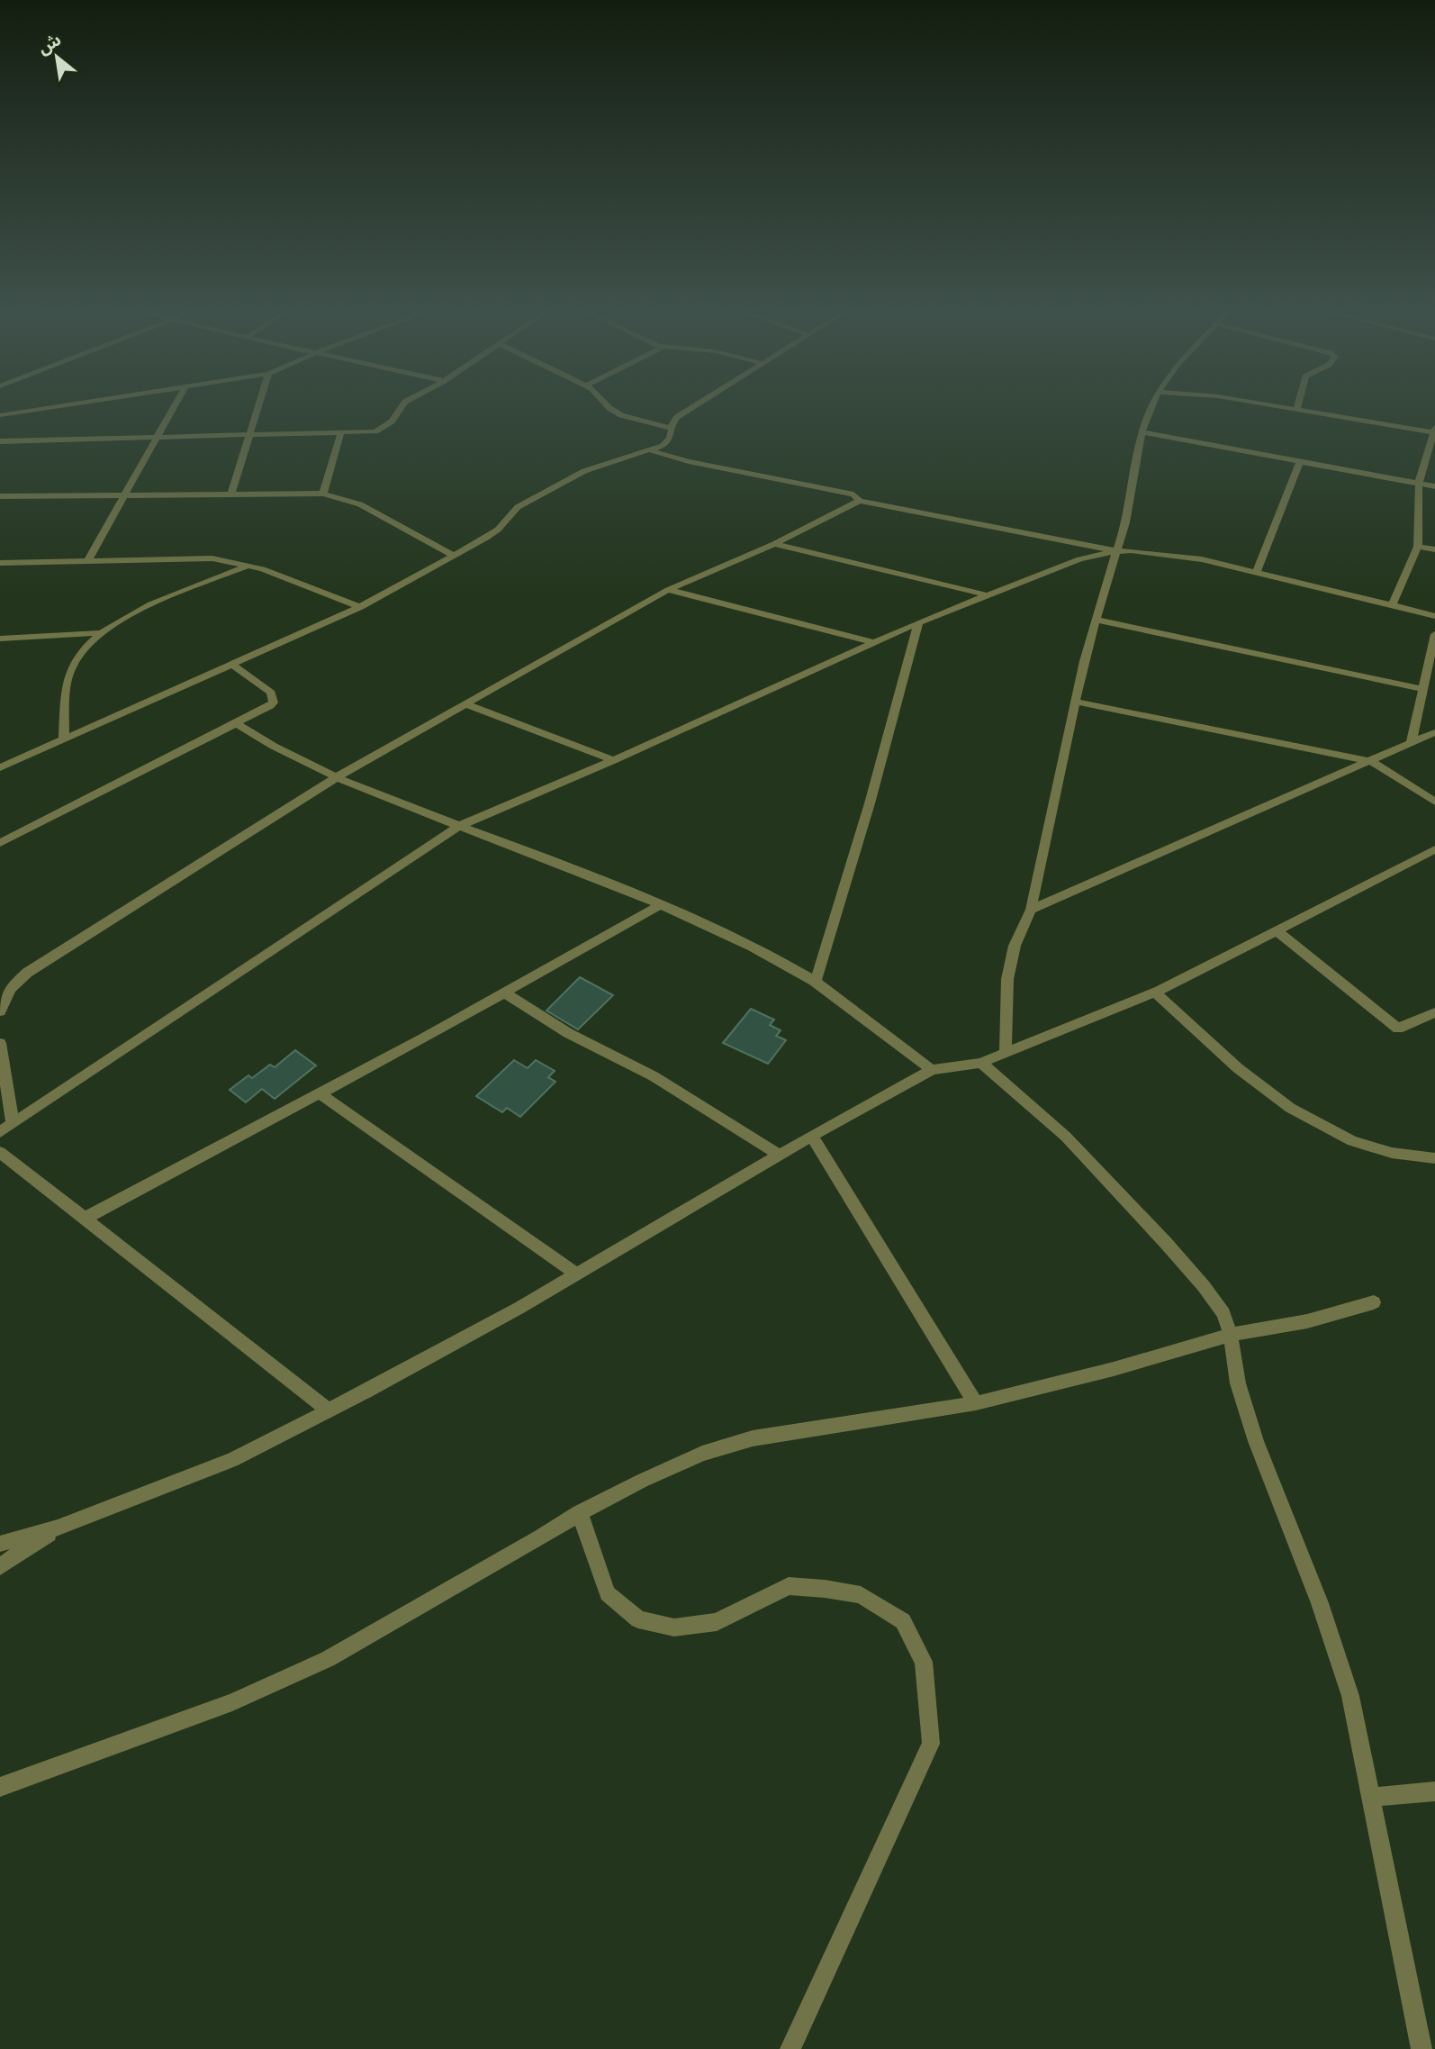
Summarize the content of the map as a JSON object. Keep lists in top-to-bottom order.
{
  "north": "top left"
}
